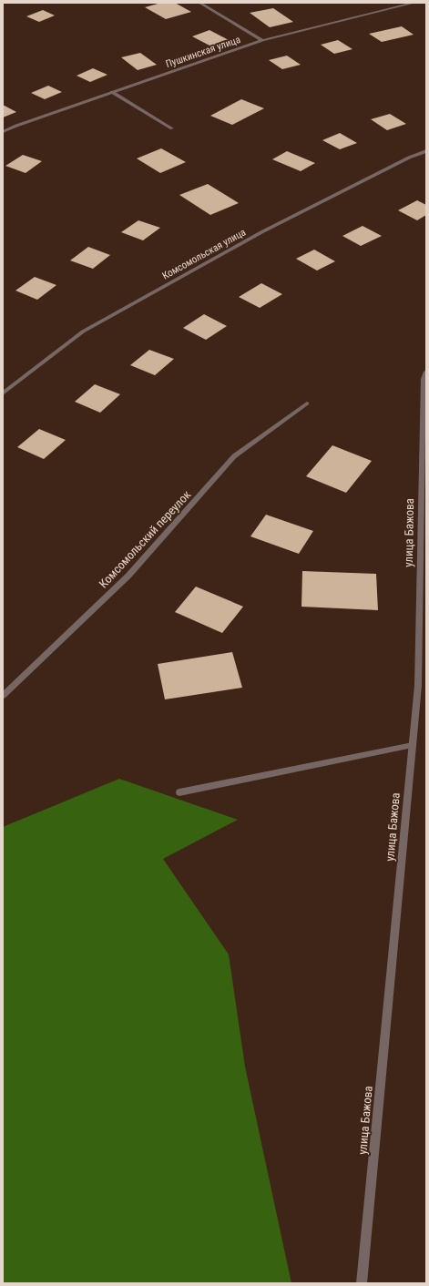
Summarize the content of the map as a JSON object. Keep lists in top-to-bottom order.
{
  "streets": {
    "street": [
      "Пушкинская улица",
      "Комсомольская улица",
      "улица Бажова",
      "Комсомольский переулок"
    ]
  }
}
